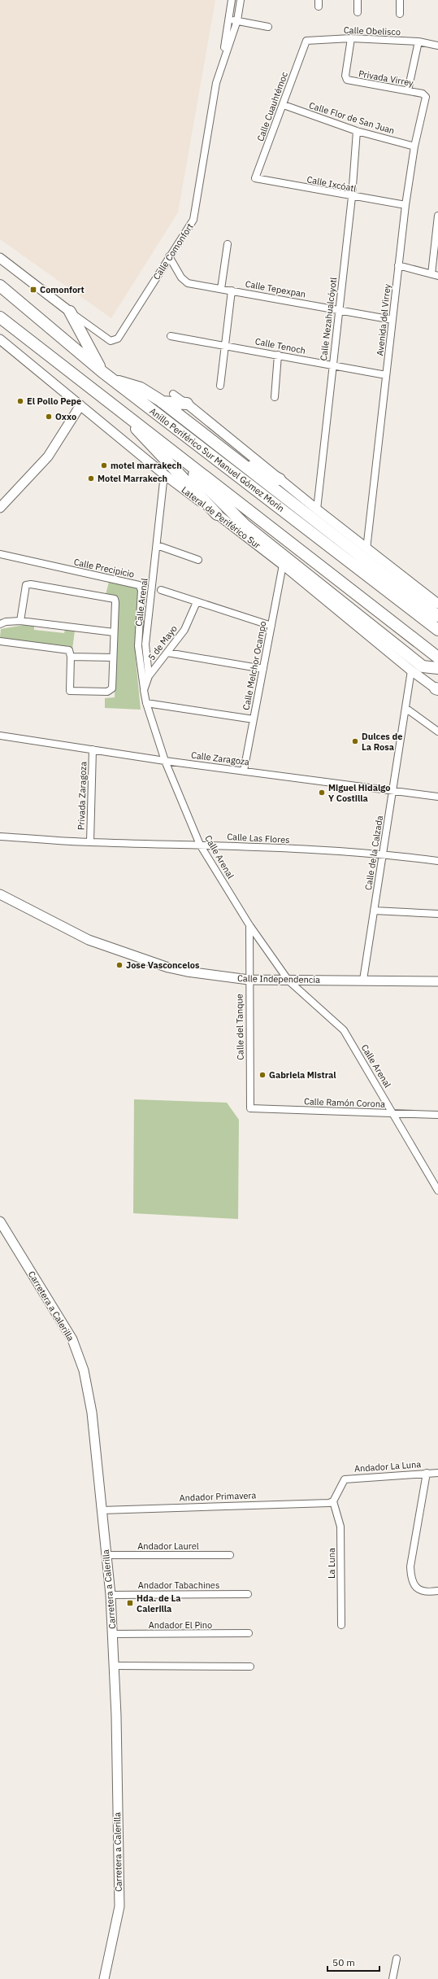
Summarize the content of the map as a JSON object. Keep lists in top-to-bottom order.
{
  "streets": {
    "highway": ["Anillo Periférico Sur Manuel Gómez Morín"],
    "street": [
      "Calle Obelisco",
      "Privada Virrey",
      "Calle Cuauhtémoc",
      "Calle Flor de San Juan",
      "Calle Ixcóatl",
      "Calle Comonfort",
      "Calle Tepexpan",
      "Calle Nezahualcóyotl",
      "Avenida del Virrey",
      "Calle Tenoch",
      "Lateral de Periférico Sur",
      "Calle Precipicio",
      "Calle Arenal",
      "5 de Mayo",
      "Calle Melchor Ocampo",
      "Calle Zaragoza",
      "Privada Zaragoza",
      "Calle Las Flores",
      "Calle de la Calzada",
      "Calle Independencia",
      "Calle del Tanque",
      "Calle Ramón Corona",
      "Carretera a Calerilla",
      "Andador La Luna",
      "Andador Primavera",
      "Andador Laurel",
      "La Luna",
      "Andador Tabachines",
      "Andador El Pino"
    ]
  },
  "crossings": [
    ["Calle Obelisco", "Privada Virrey"],
    ["Calle Obelisco", "Calle Cuauhtémoc"],
    ["Privada Virrey", "Avenida del Virrey"],
    ["Calle Cuauhtémoc", "Calle Flor de San Juan"],
    ["Calle Cuauhtémoc", "Calle Ixcóatl"],
    ["Calle Flor de San Juan", "Calle Nezahualcóyotl"],
    ["Calle Flor de San Juan", "Avenida del Virrey"],
    ["Calle Ixcóatl", "Calle Nezahualcóyotl"],
    ["Calle Ixcóatl", "Avenida del Virrey"],
    ["Calle Comonfort", "Calle Tepexpan"],
    ["Calle Tepexpan", "Calle Nezahualcóyotl"],
    ["Calle Tepexpan", "Avenida del Virrey"],
    ["Calle Nezahualcóyotl", "Calle Tenoch"],
    ["Avenida del Virrey", "Calle Tenoch"],
    ["Lateral de Periférico Sur", "Calle Arenal"],
    ["Lateral de Periférico Sur", "Calle Melchor Ocampo"],
    ["Lateral de Periférico Sur", "Calle de la Calzada"],
    ["Calle Precipicio", "Calle Arenal"],
    ["Calle Arenal", "5 de Mayo"],
    ["Calle Arenal", "Calle Zaragoza"],
    ["Calle Arenal", "Calle Las Flores"],
    ["Calle Arenal", "Calle Independencia"],
    ["Calle Arenal", "Calle del Tanque"],
    ["Calle Arenal", "Calle Ramón Corona"],
    ["Calle Melchor Ocampo", "Calle Zaragoza"],
    ["Calle Zaragoza", "Privada Zaragoza"],
    ["Calle Zaragoza", "Calle de la Calzada"],
    ["Privada Zaragoza", "Calle Las Flores"],
    ["Calle Las Flores", "Calle de la Calzada"],
    ["Calle de la Calzada", "Calle Independencia"],
    ["Calle Independencia", "Calle del Tanque"],
    ["Calle del Tanque", "Calle Ramón Corona"],
    ["Carretera a Calerilla", "Andador Primavera"],
    ["Carretera a Calerilla", "Andador Laurel"],
    ["Carretera a Calerilla", "Andador Tabachines"],
    ["Carretera a Calerilla", "Andador El Pino"],
    ["Andador La Luna", "Andador Primavera"],
    ["Andador La Luna", "La Luna"],
    ["Andador Primavera", "La Luna"]
  ],
  "places": {
    "transit": ["Comonfort", "Hda. de La Calerilla"],
    "other": [
      "El Pollo Pepe",
      "Oxxo",
      "motel marrakech",
      "Motel Marrakech",
      "Dulces de La Rosa",
      "Miguel Hidalgo Y Costilla",
      "Jose Vasconcelos",
      "Gabriela Mistral"
    ]
  },
  "scale_bar": "50 m"
}
